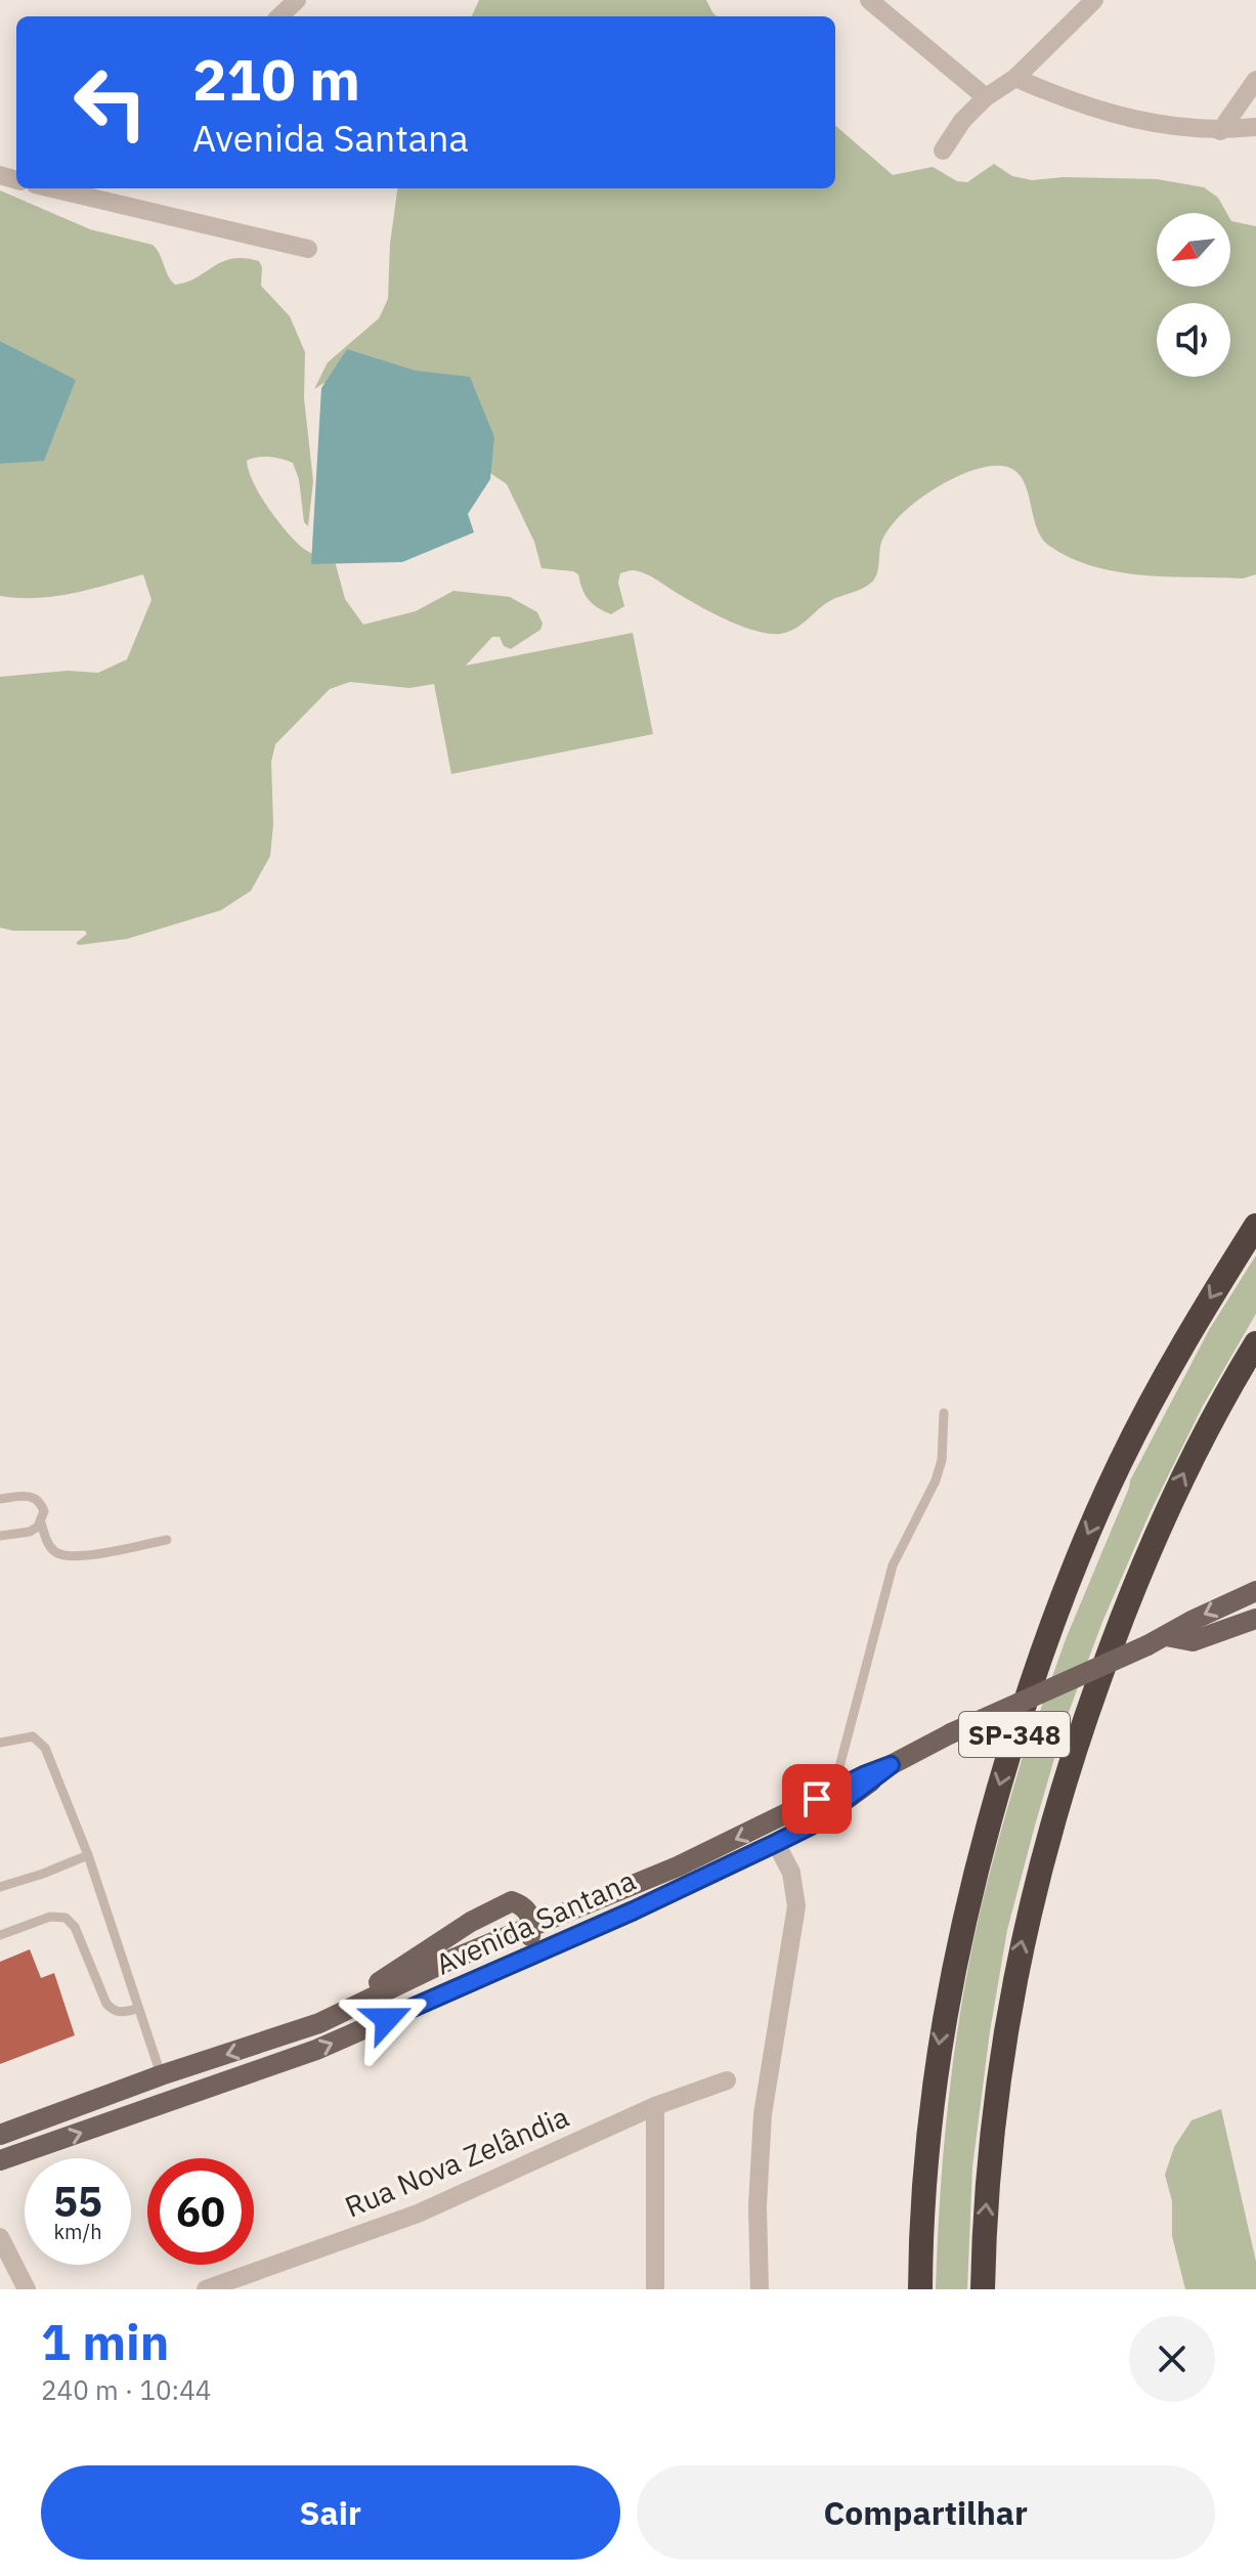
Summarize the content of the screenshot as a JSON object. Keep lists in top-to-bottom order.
{
  "streets": {
    "highway": ["SP-348"],
    "main road": ["Avenida Santana"],
    "street": ["Rua Nova Zelândia"]
  },
  "north": "bottom left",
  "page": {
    "turn": ["210 m", "Avenida Santana"],
    "speed": "55 km/h",
    "limit": "60",
    "heading": ["1 min", "240 m · 10:44"],
    "buttons": ["Sair", "Compartilhar"]
  }
}
